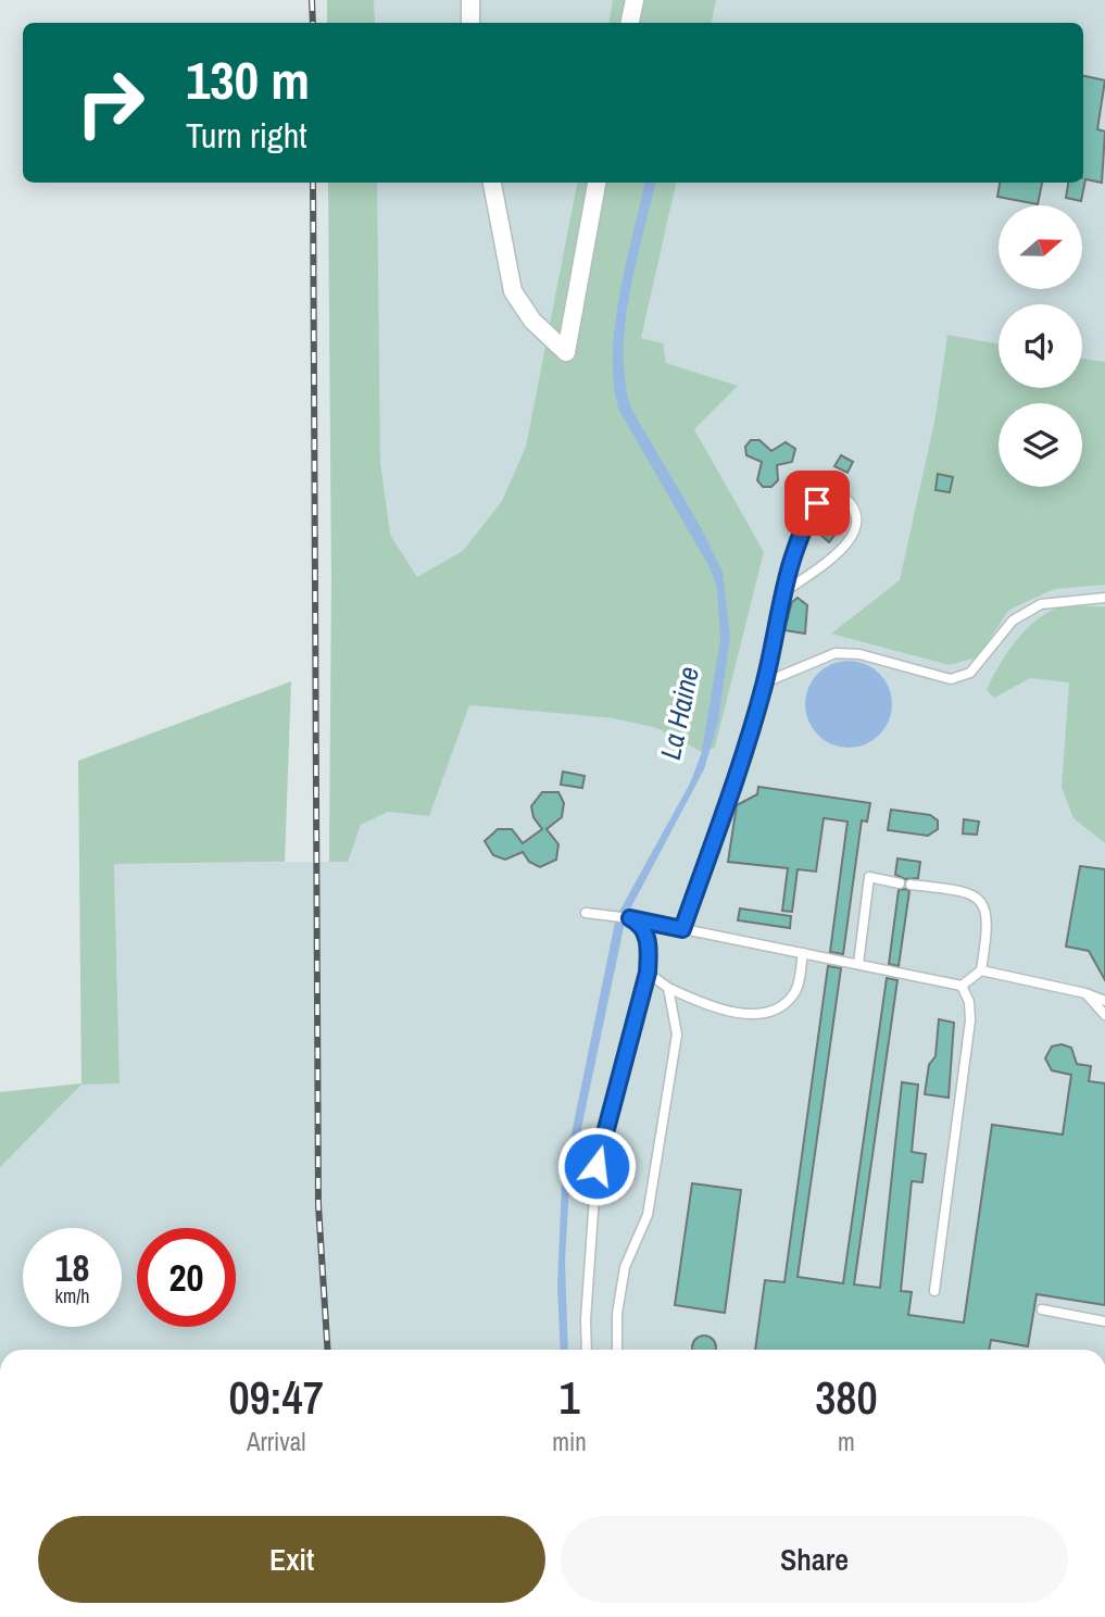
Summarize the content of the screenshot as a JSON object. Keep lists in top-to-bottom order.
{
  "water": ["La Haine"],
  "north": "right",
  "page": {
    "turn": ["130 m", "Turn right"],
    "speed": "18 km/h",
    "limit": "20",
    "eta": [
      "09:47",
      "Arrival",
      "1",
      "min",
      "380",
      "m"
    ],
    "buttons": ["Exit", "Share"]
  }
}
